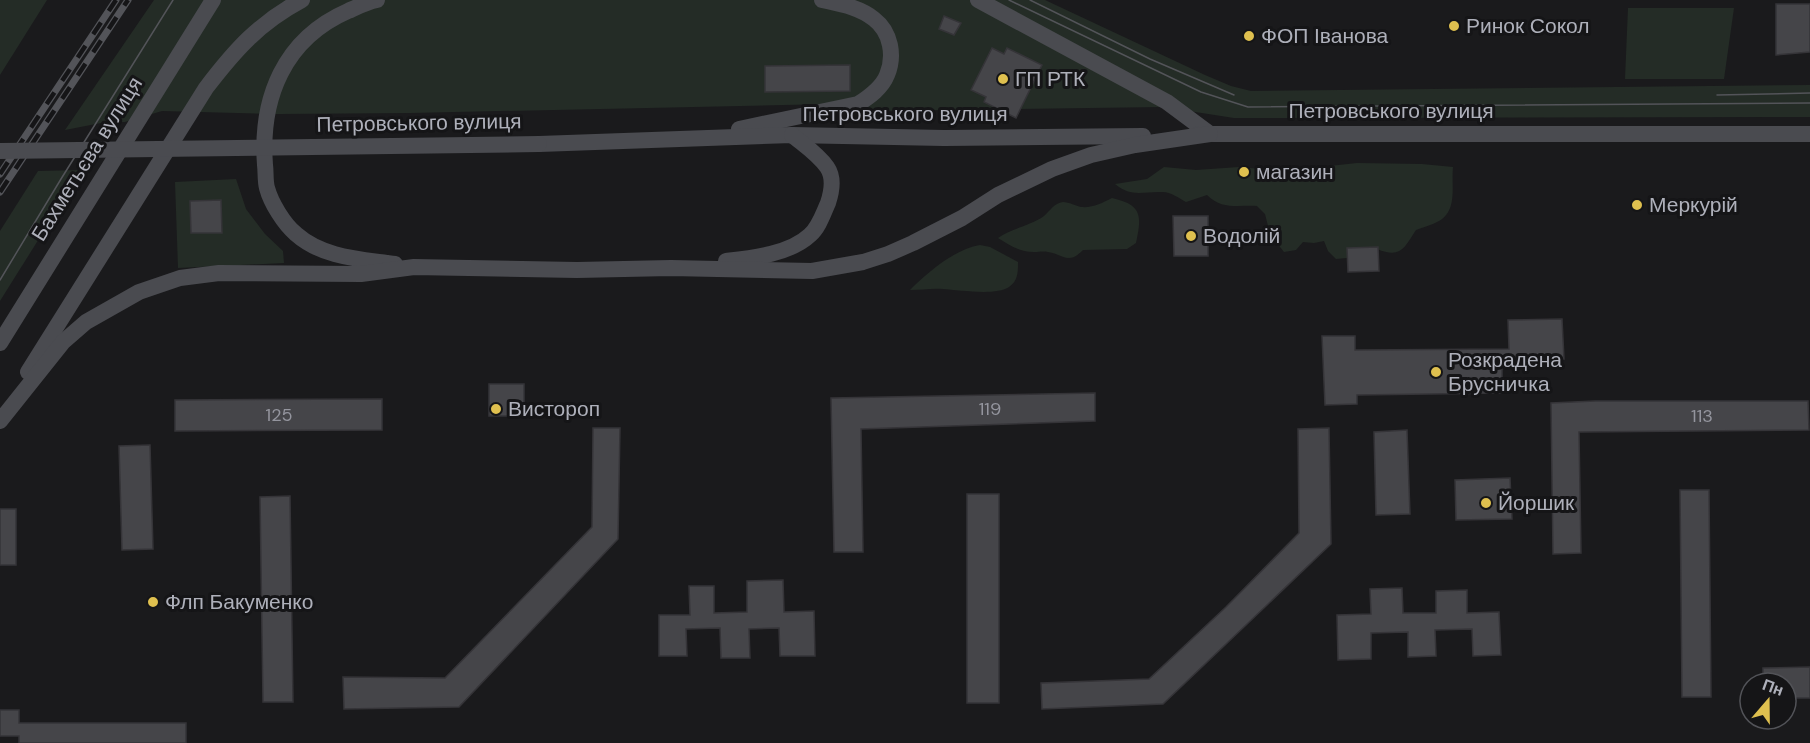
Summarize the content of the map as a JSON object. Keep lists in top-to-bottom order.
{
  "streets": {
    "main road": ["Петровського вулиця", "Бахметьєва вулиця"]
  },
  "places": [
    "Ринок Сокол",
    "ФОП Іванова",
    "ГП РТК",
    "магазин",
    "Меркурій",
    "Водолій",
    "Розкрадена Брусничка",
    "Вистороп",
    "Йоршик",
    "Флп Бакуменко"
  ],
  "house_numbers": ["119", "125", "113"],
  "north": "top"
}
